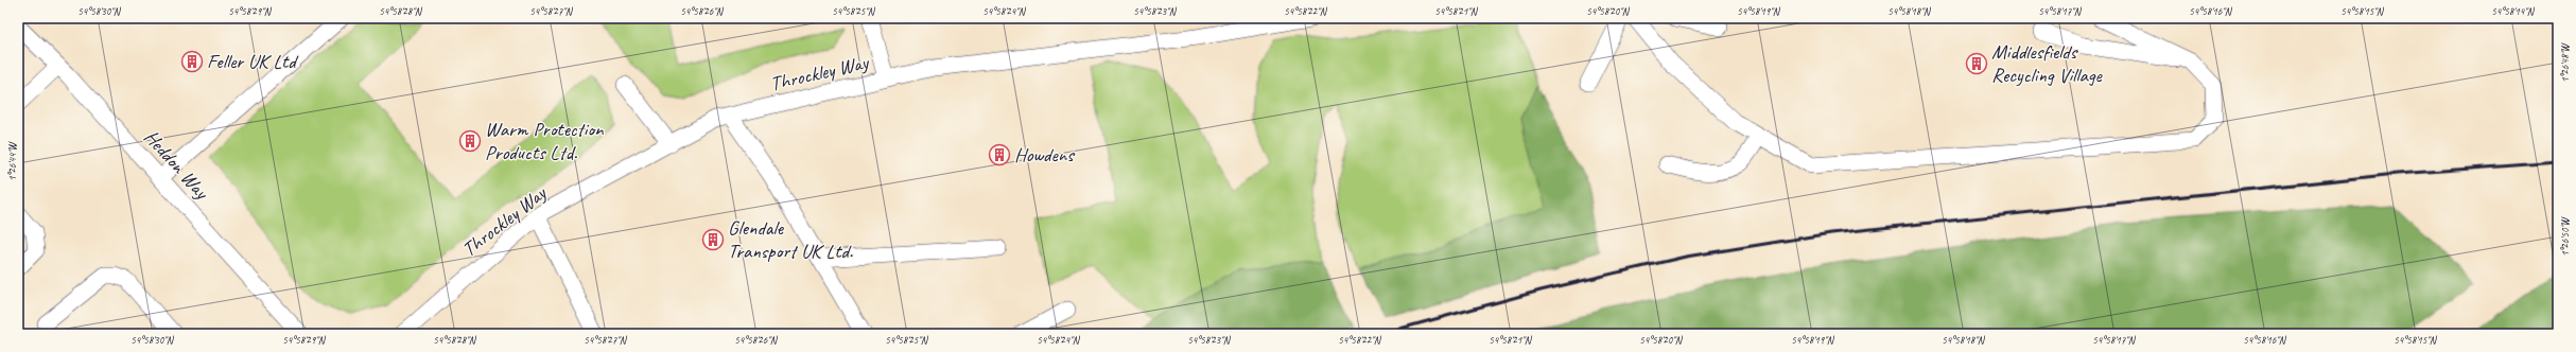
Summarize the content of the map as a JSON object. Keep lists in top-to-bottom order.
{
  "streets": {
    "lane": ["Throckley Way", "Heddon Way"]
  },
  "places": {
    "building": [
      "Feller UK Ltd",
      "Middlesfields Recycling Village",
      "Warm Protection Products Ltd.",
      "Howdens",
      "Glendale Transport UK Ltd."
    ]
  },
  "coordinates": [
    "54°58'30\"N",
    "54°58'29\"N",
    "54°58'28\"N",
    "54°58'27\"N",
    "54°58'26\"N",
    "54°58'25\"N",
    "54°58'24\"N",
    "54°58'23\"N",
    "54°58'22\"N",
    "54°58'21\"N",
    "54°58'20\"N",
    "54°58'19\"N",
    "54°58'18\"N",
    "54°58'17\"N",
    "54°58'16\"N",
    "54°58'15\"N",
    "54°58'14\"N",
    "1°26'48\"W",
    "1°26'44\"W",
    "1°26'50\"W"
  ]
}
